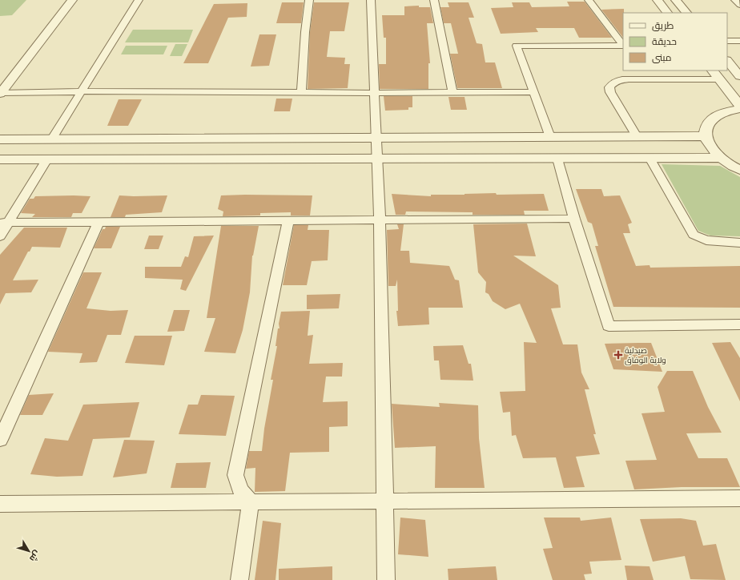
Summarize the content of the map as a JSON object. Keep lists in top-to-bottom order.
{
  "places": {
    "health": ["صيدلية ولاية الوفاق"]
  },
  "legend": ["طريق", "حديقة", "مبنى"],
  "north": "bottom right"
}
